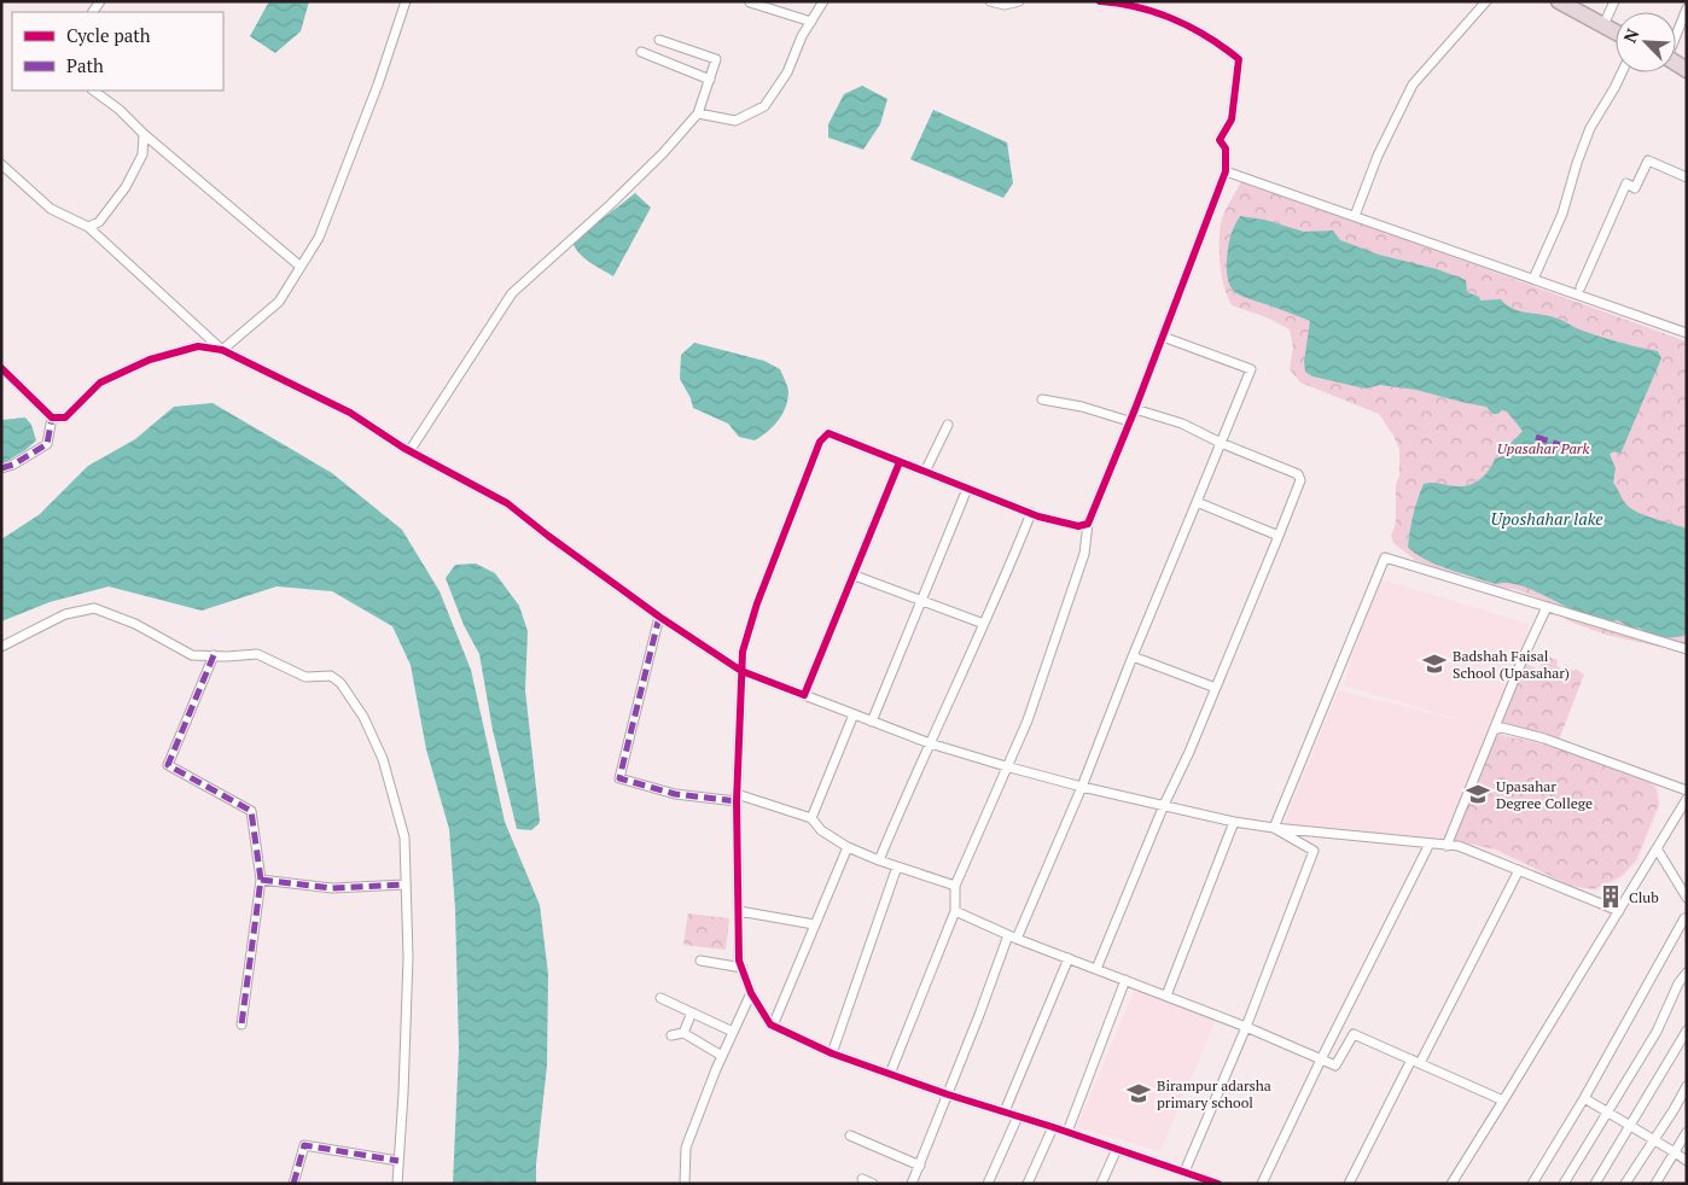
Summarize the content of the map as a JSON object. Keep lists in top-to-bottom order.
{
  "water": ["Uposhahar lake"],
  "parks": ["Upasahar Park"],
  "places": {
    "school or university": ["Badshah Faisal School (Upasahar)", "Upasahar Degree College", "Birampur adarsha primary school"],
    "building": ["Club"]
  },
  "legend": ["Cycle path", "Path"],
  "north": "top left"
}
